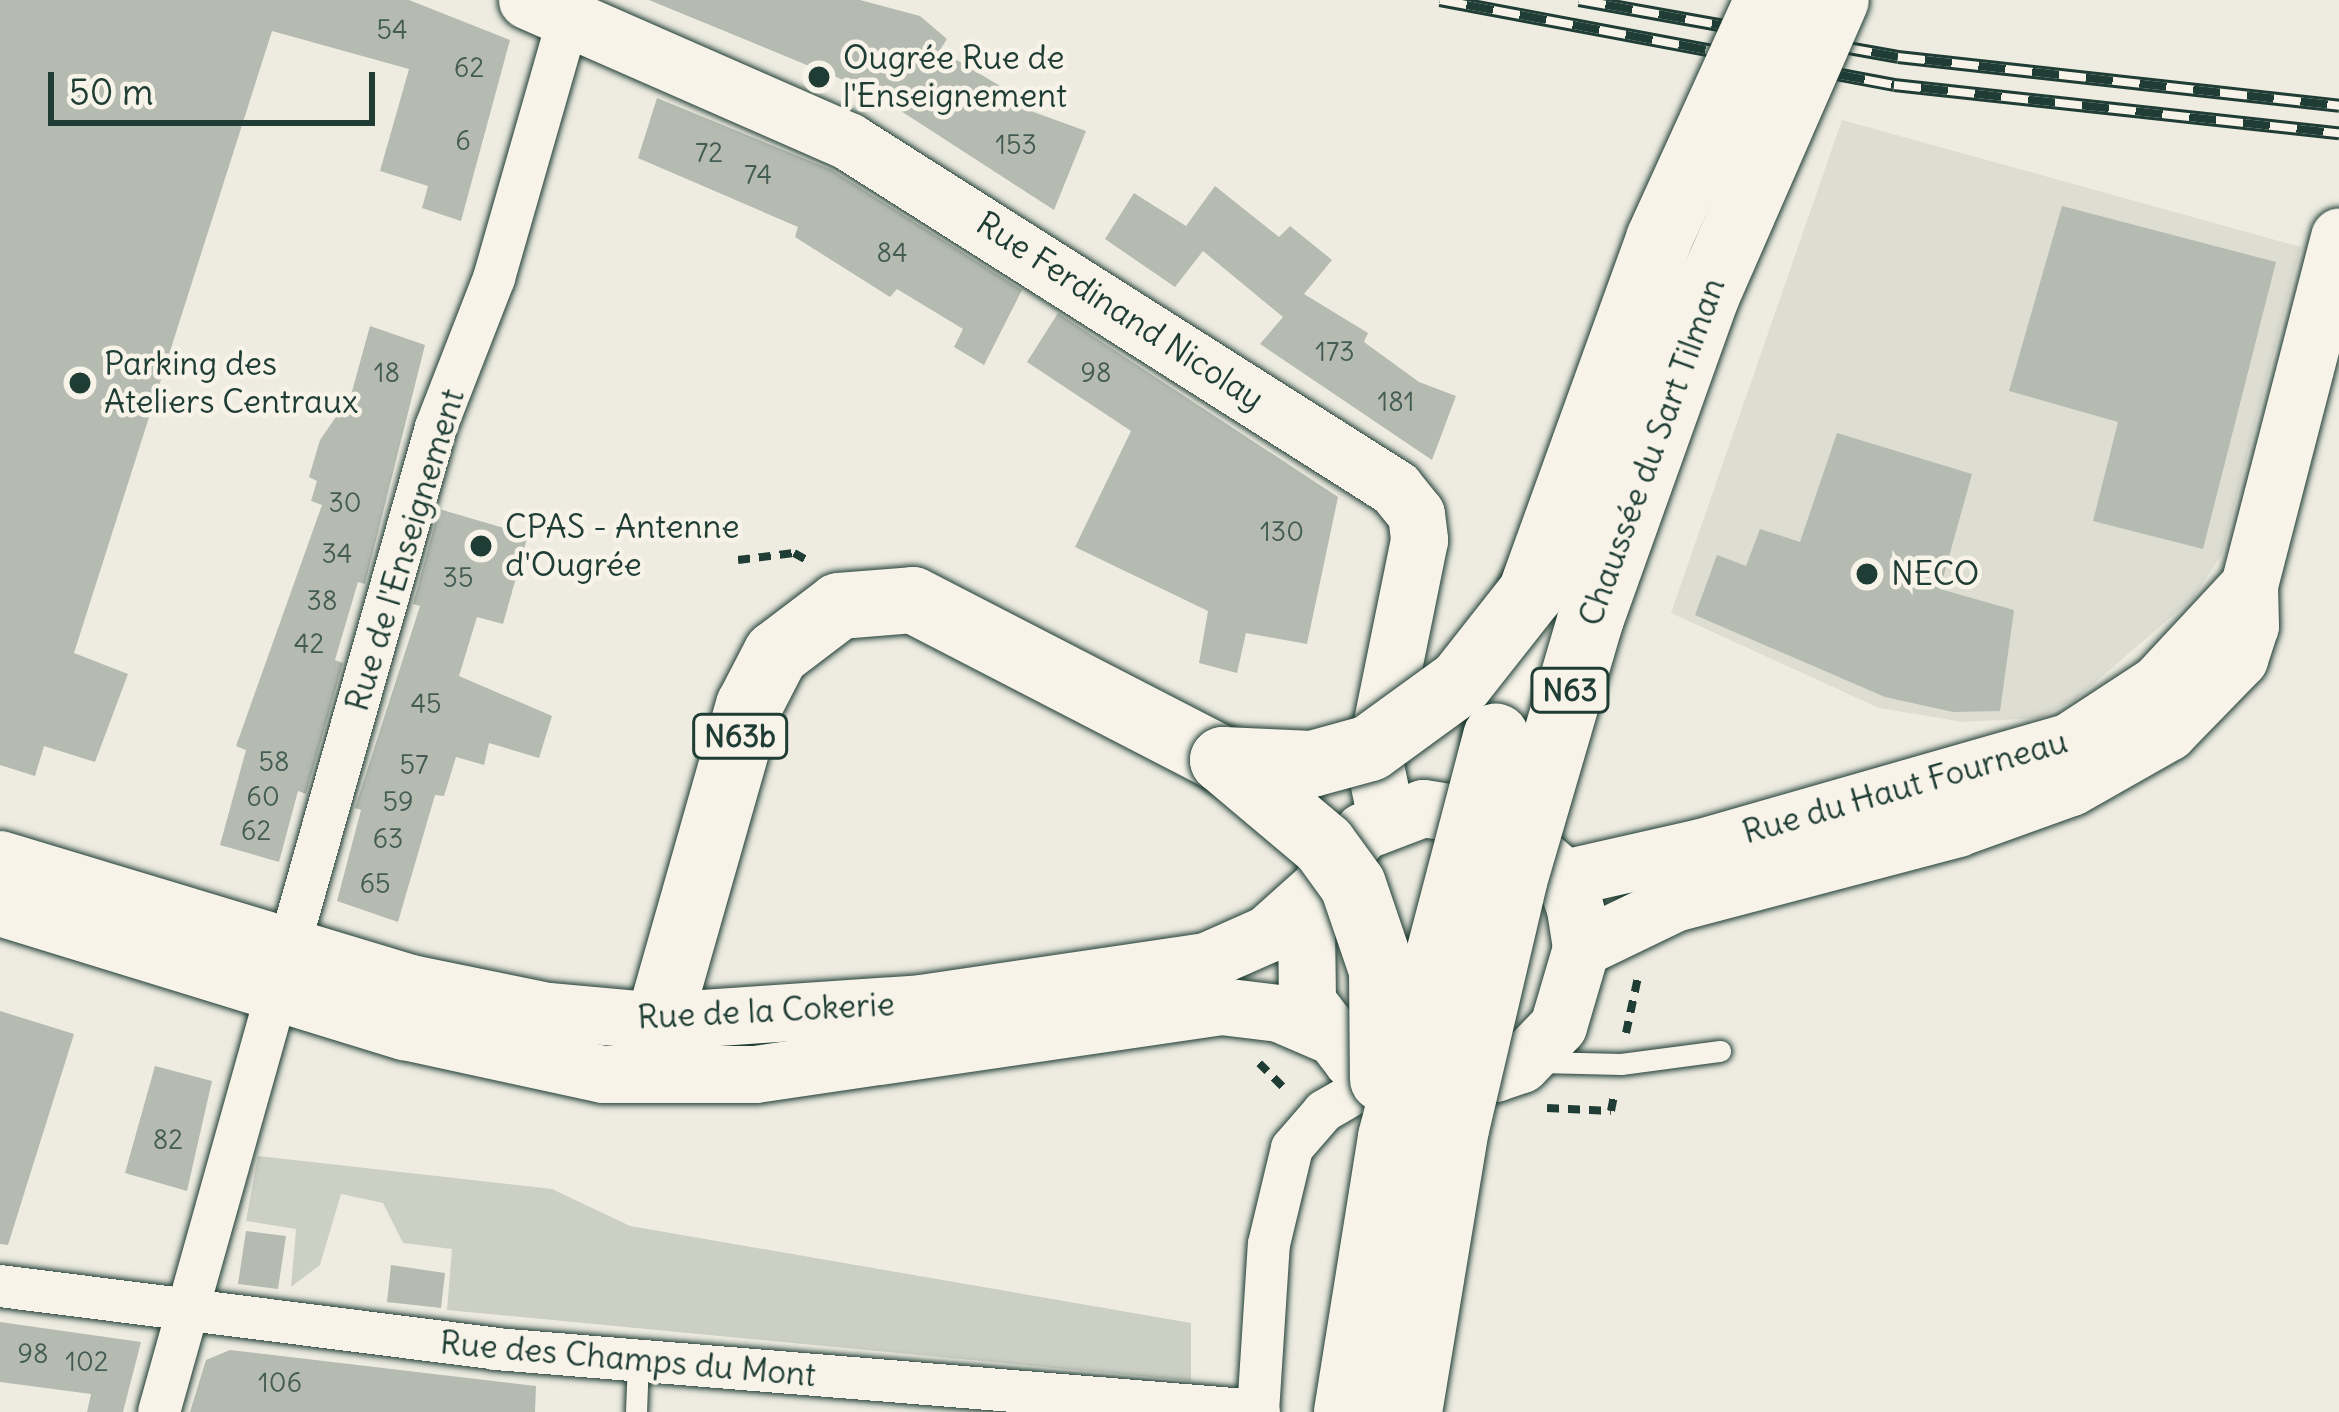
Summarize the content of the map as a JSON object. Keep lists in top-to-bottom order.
{
  "streets": {
    "highway": ["Chaussée du Sart Tilman", "N63", "N63b"],
    "main road": ["Rue Ferdinand Nicolay", "Rue du Haut Fourneau", "Rue de la Cokerie"],
    "street": ["Rue de l'Enseignement", "Rue des Champs du Mont"]
  },
  "crossings": [
    ["Rue Ferdinand Nicolay", "Rue de l'Enseignement"],
    ["Rue Ferdinand Nicolay", "Rue du Haut Fourneau"],
    ["Rue Ferdinand Nicolay", "Rue de la Cokerie"],
    ["Rue de l'Enseignement", "Rue de la Cokerie"],
    ["Rue de l'Enseignement", "Rue des Champs du Mont"],
    ["N63b", "Rue de la Cokerie"],
    ["Rue du Haut Fourneau", "Rue de la Cokerie"]
  ],
  "places": [
    "Ougrée Rue de l'Enseignement",
    "Parking des Ateliers Centraux",
    "CPAS - Antenne d'Ougrée",
    "NECO"
  ],
  "house_numbers": [
    "54",
    "62",
    "6",
    "153",
    "72",
    "74",
    "84",
    "173",
    "18",
    "98",
    "181",
    "30",
    "130",
    "34",
    "35",
    "38",
    "42",
    "45",
    "58",
    "57",
    "60",
    "59",
    "62",
    "63",
    "65",
    "82",
    "98",
    "102",
    "106"
  ],
  "scale_bar": "50 m"
}
